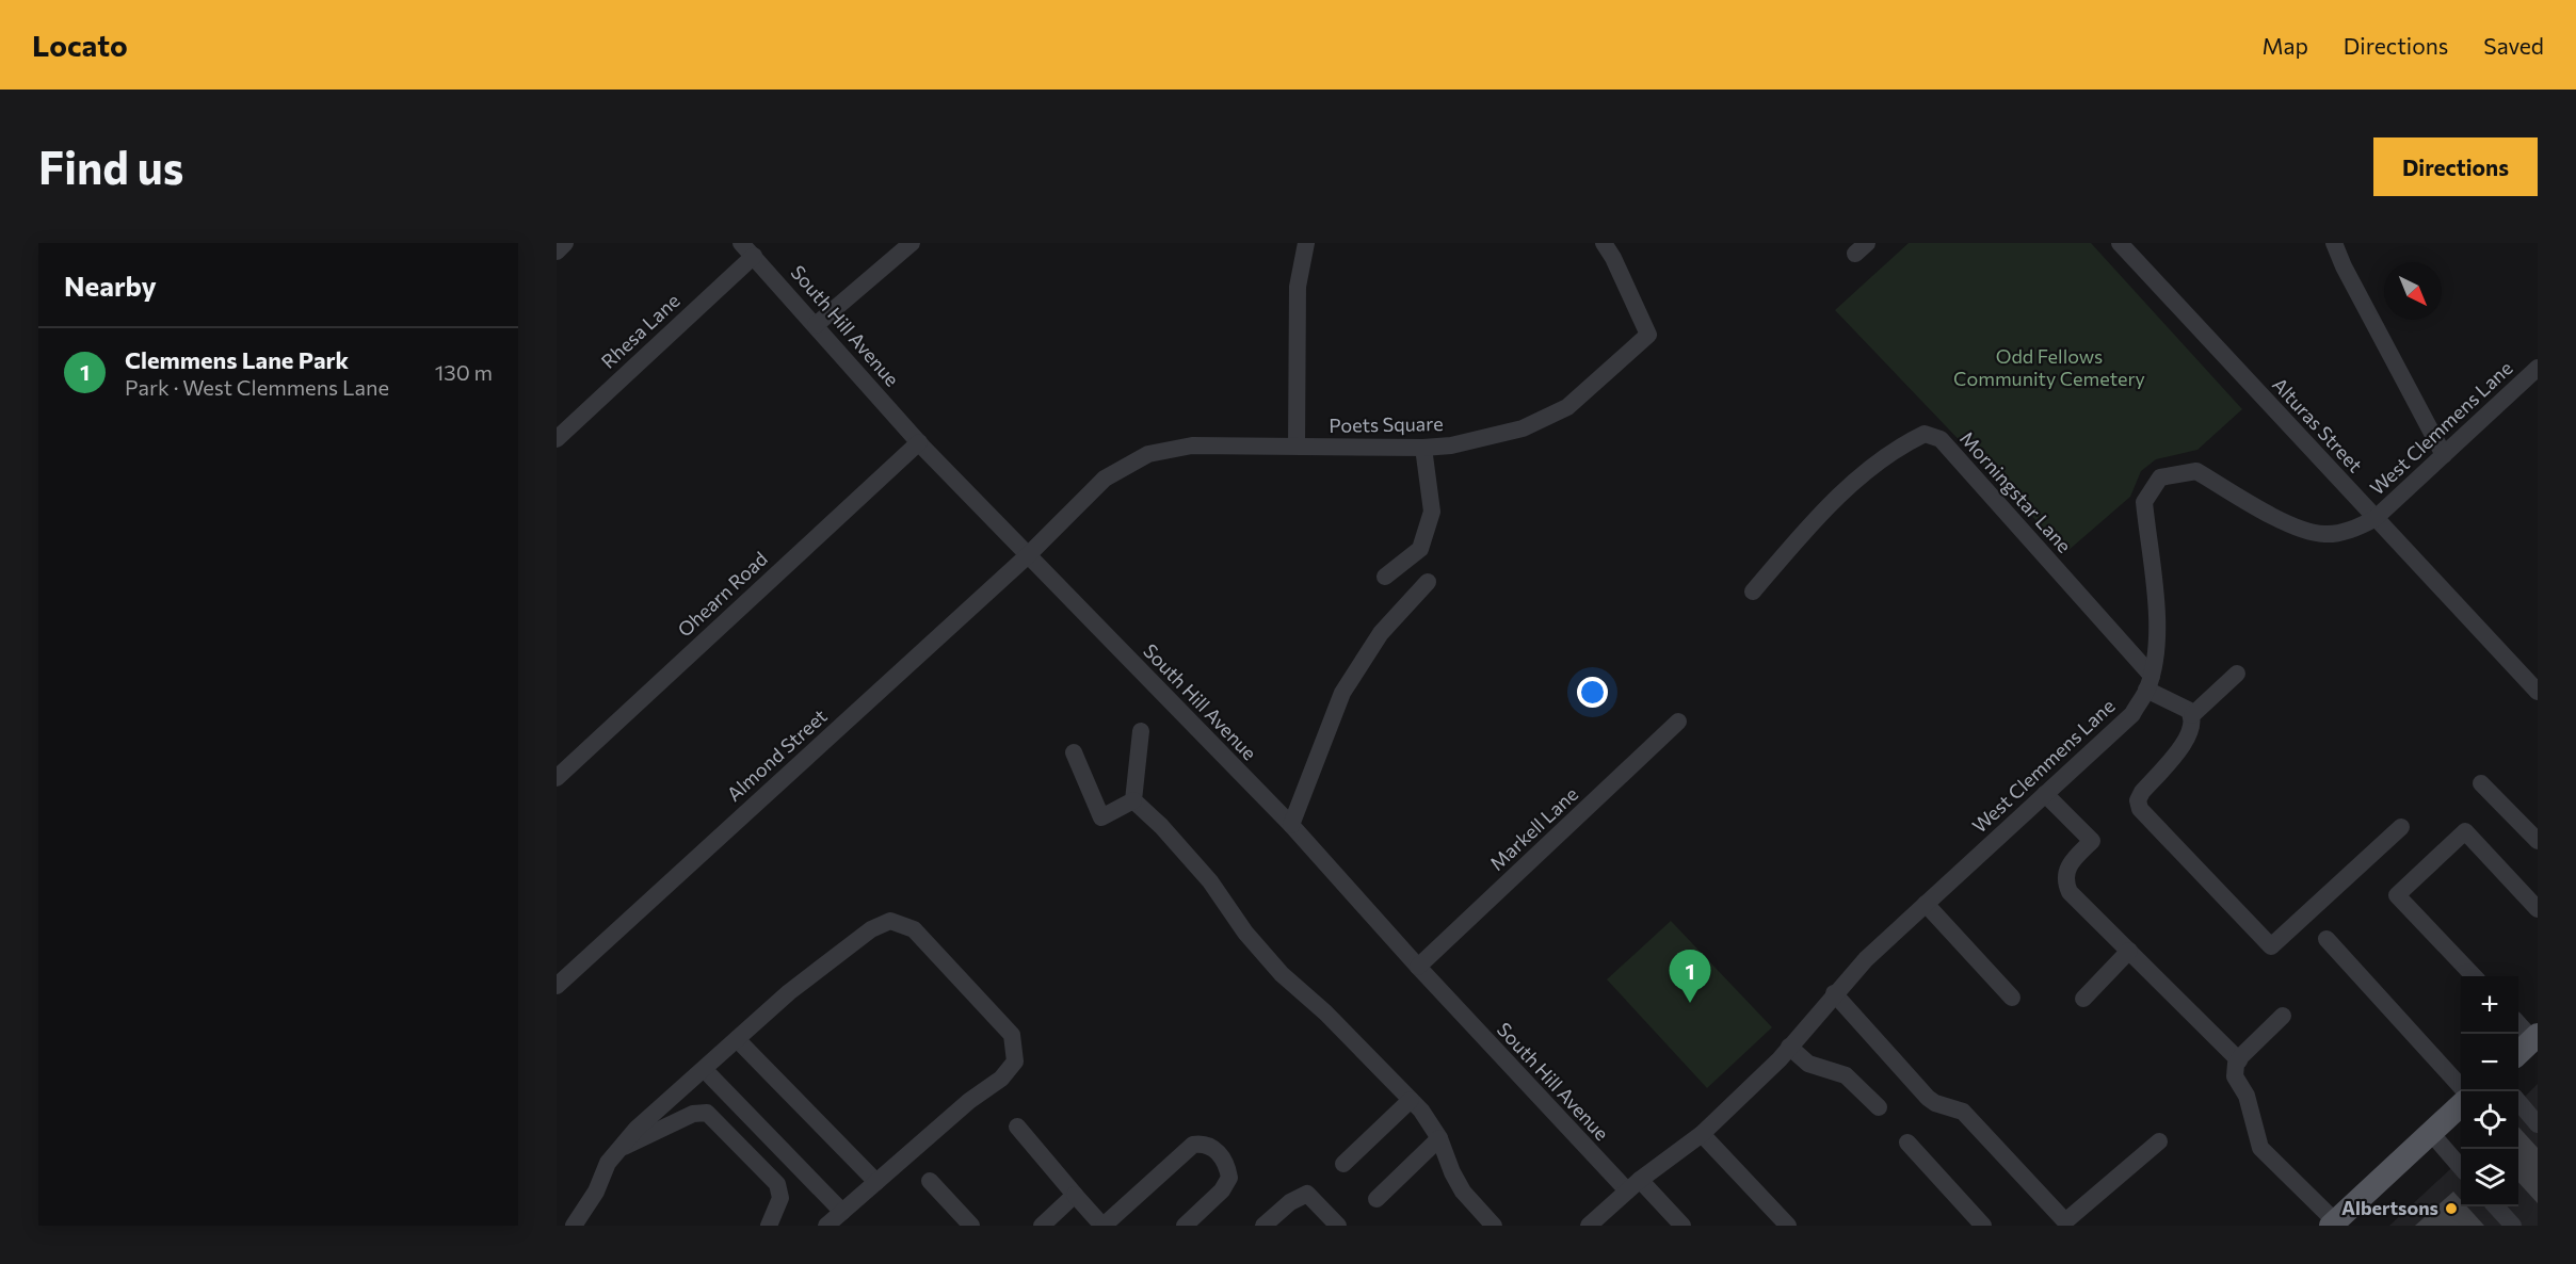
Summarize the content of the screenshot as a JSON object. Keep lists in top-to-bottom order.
{
  "streets": {
    "street": [
      "South Hill Avenue",
      "Rhesa Lane",
      "Poets Square",
      "Alturas Street",
      "West Clemmens Lane",
      "Morningstar Lane",
      "Ohearn Road",
      "Almond Street",
      "Markell Lane"
    ]
  },
  "crossings": [
    ["South Hill Avenue", "Rhesa Lane"],
    ["South Hill Avenue", "Poets Square"],
    ["South Hill Avenue", "West Clemmens Lane"],
    ["South Hill Avenue", "Ohearn Road"],
    ["South Hill Avenue", "Almond Street"],
    ["South Hill Avenue", "Markell Lane"],
    ["Poets Square", "Almond Street"],
    ["Alturas Street", "West Clemmens Lane"],
    ["West Clemmens Lane", "Morningstar Lane"]
  ],
  "parks": ["Odd Fellows Community Cemetery"],
  "places": ["Albertsons"],
  "north": "bottom right",
  "page": {
    "header": "Locato",
    "nav": ["Map", "Directions", "Saved"],
    "buttons": "Directions",
    "title": "Find us",
    "heading": "Nearby",
    "list": [
      {
        "mark": "1",
        "name": "Clemmens Lane Park",
        "note": "Park · West Clemmens Lane",
        "value": "130 m"
      }
    ],
    "pins": "1",
    "map_buttons": ["+", "−"]
  }
}
